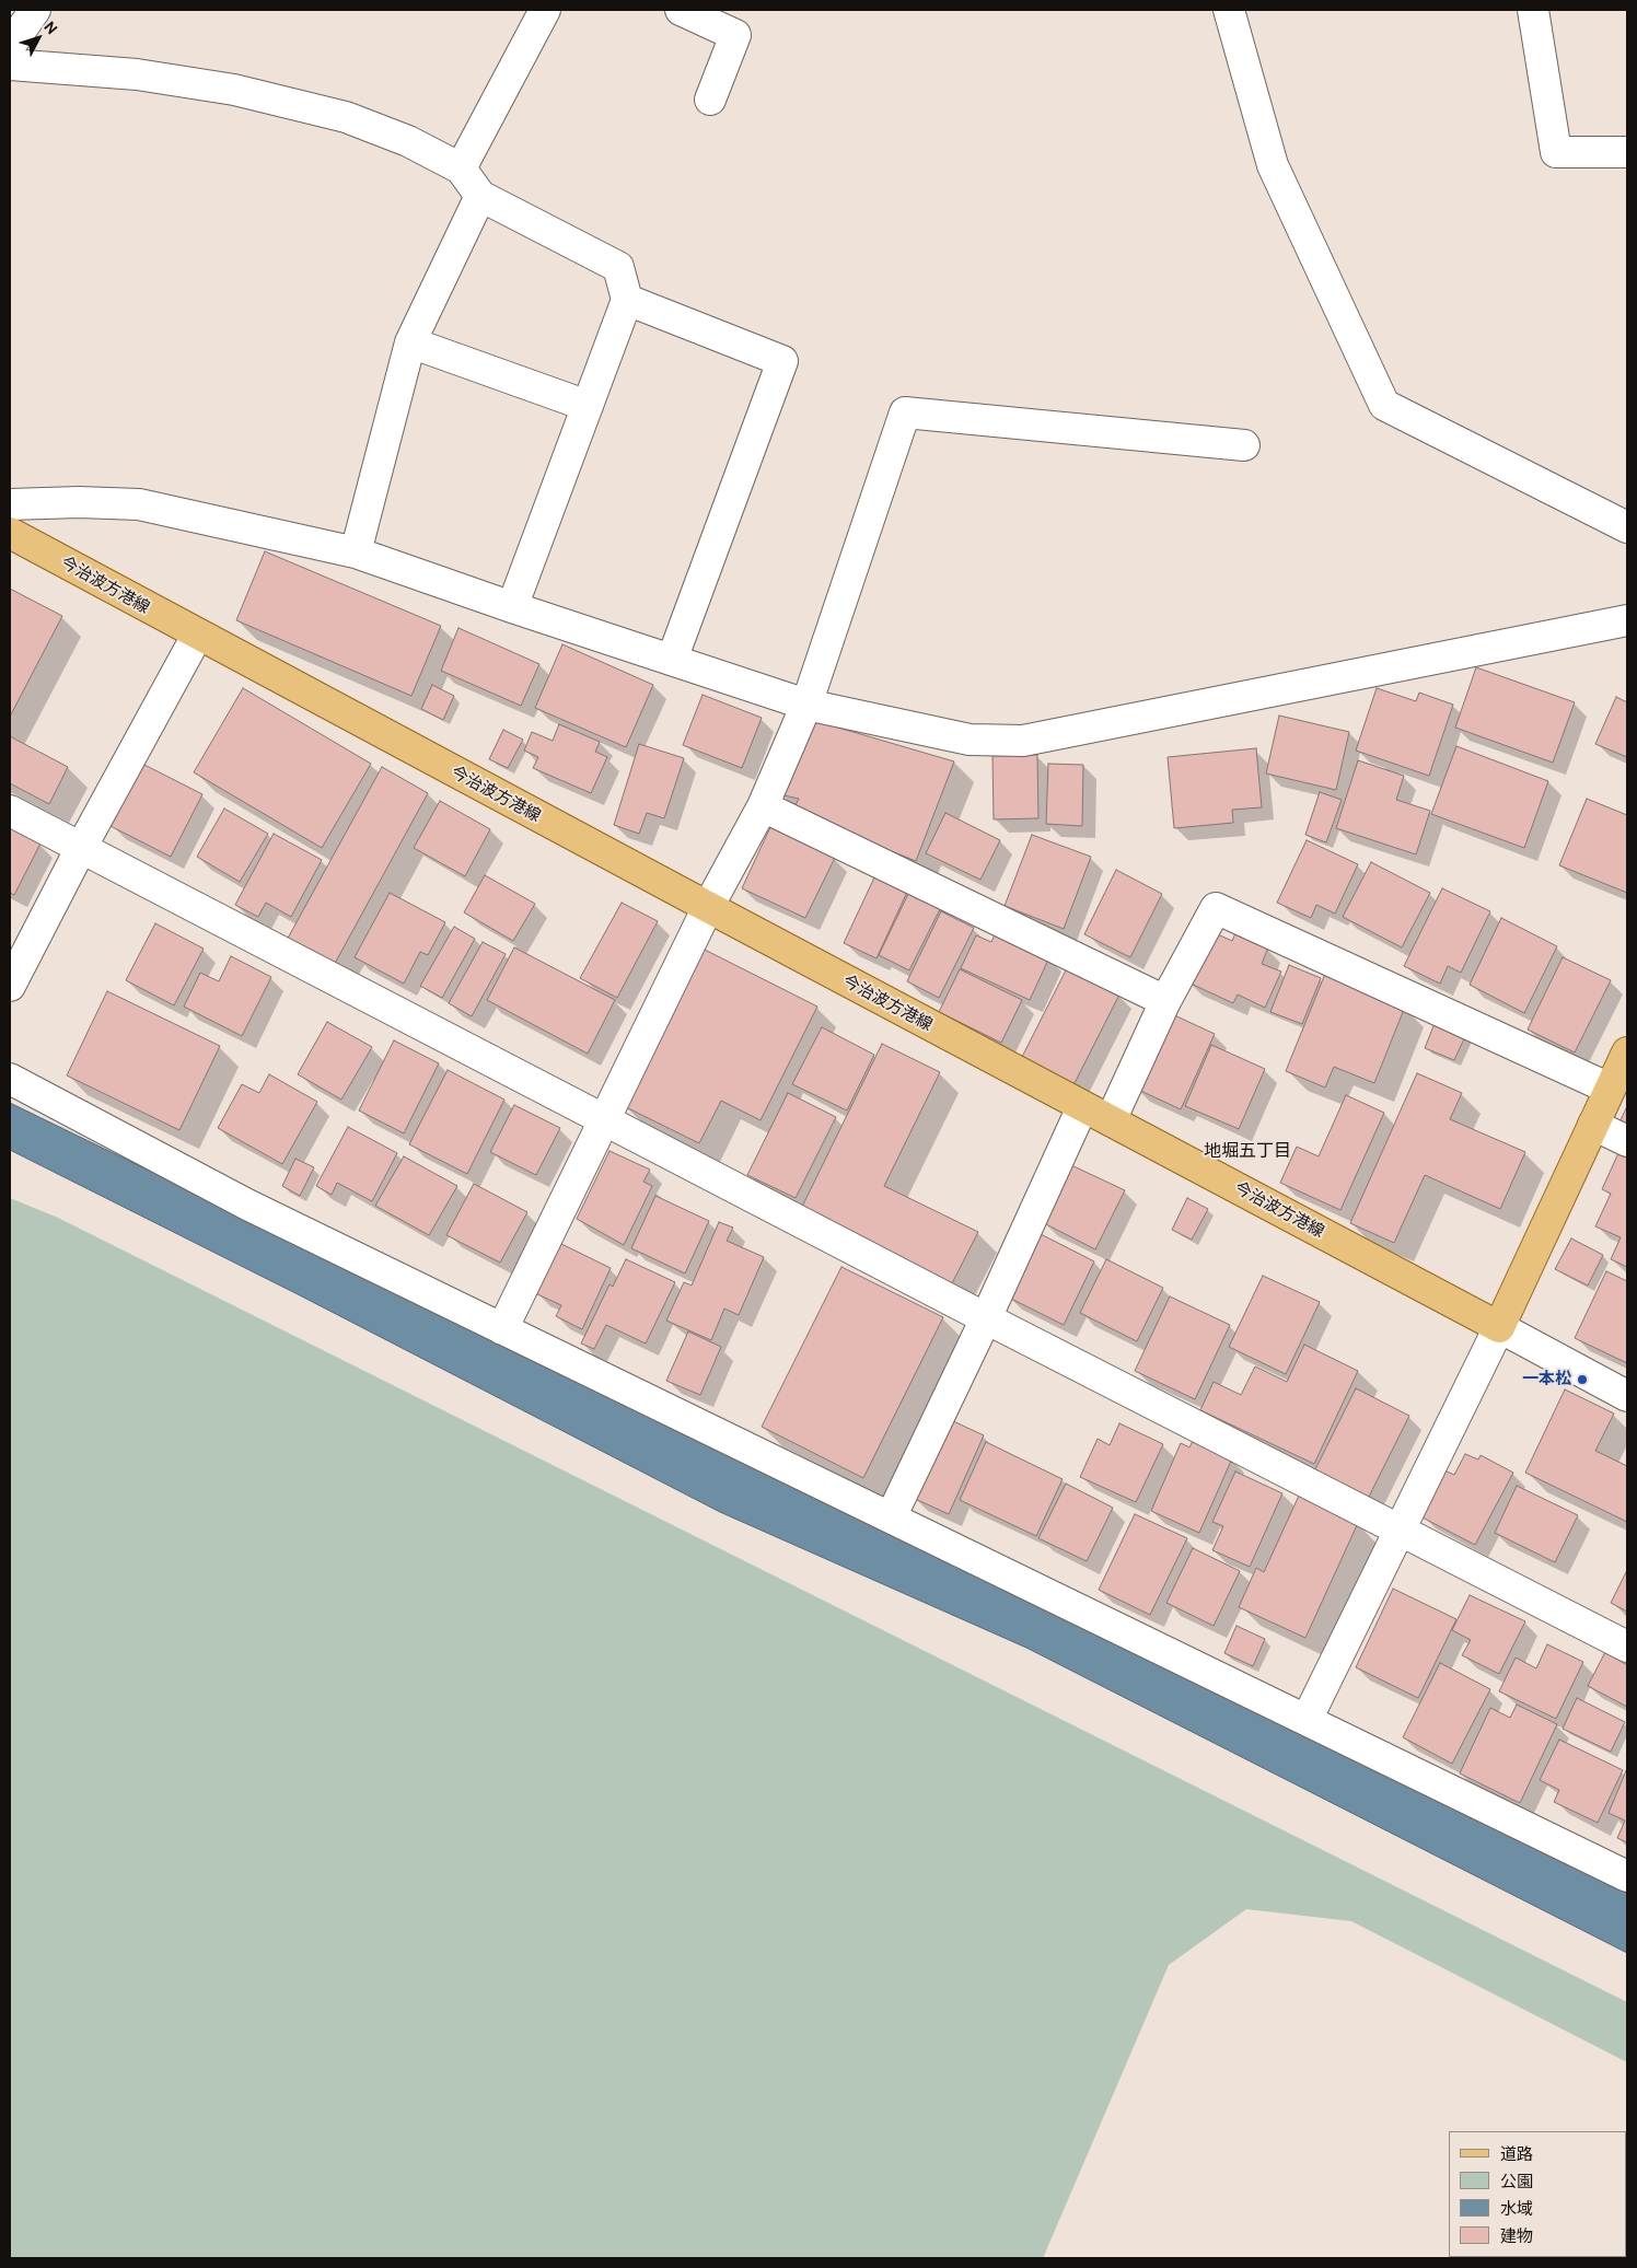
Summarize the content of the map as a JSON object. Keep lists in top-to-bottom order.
{
  "streets": {
    "main road": ["今治波方港線"]
  },
  "districts": ["地堀五丁目"],
  "places": ["一本松"],
  "legend": [
    "道路",
    "公園",
    "水域",
    "建物"
  ],
  "north": "top right"
}
